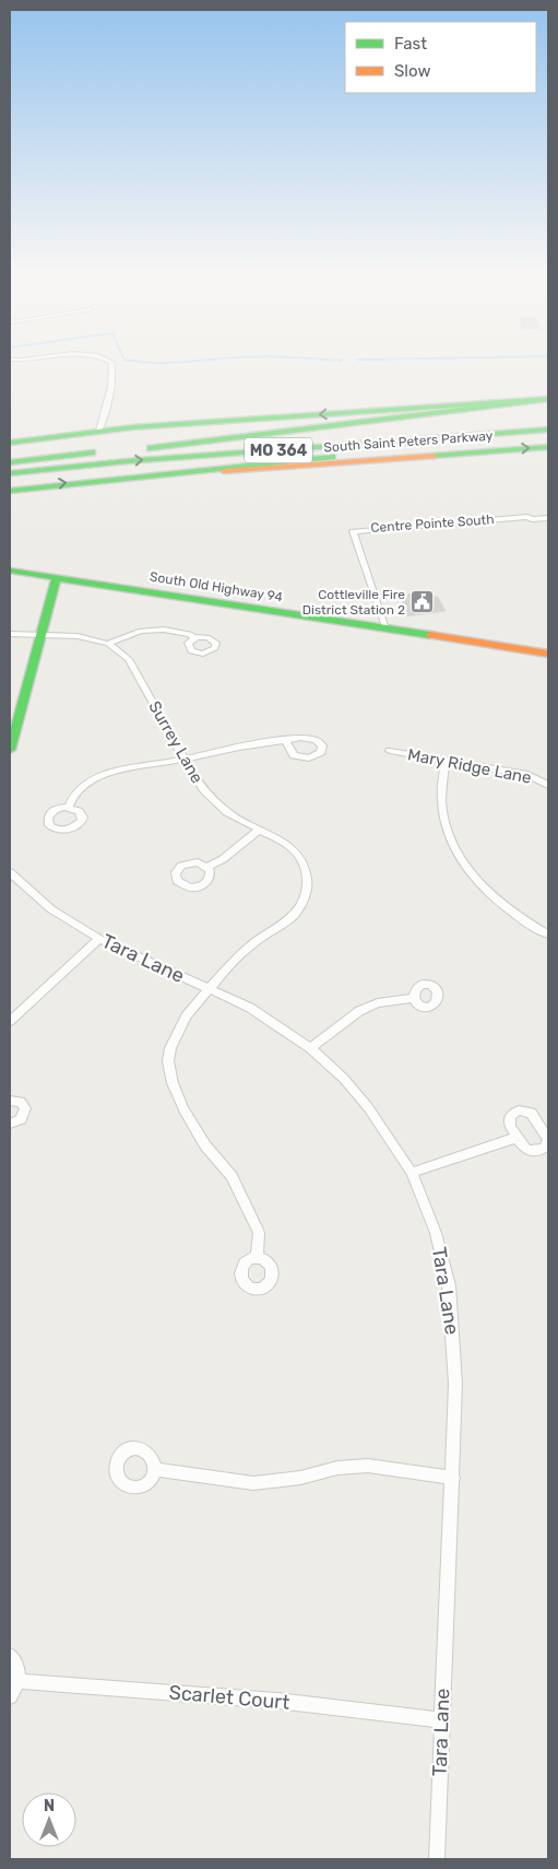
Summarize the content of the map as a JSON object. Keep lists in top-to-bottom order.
{
  "streets": {
    "main road": ["South Saint Peters Parkway", "MO 364", "South Old Highway 94"],
    "street": [
      "Centre Pointe South",
      "Surrey Lane",
      "Mary Ridge Lane",
      "Tara Lane",
      "Scarlet Court"
    ]
  },
  "crossings": [
    ["Centre Pointe South", "South Old Highway 94"],
    ["Surrey Lane", "Tara Lane"],
    ["Tara Lane", "Scarlet Court"]
  ],
  "places": {
    "public building": ["Cottleville Fire District Station 2"]
  },
  "legend": ["Fast", "Slow"],
  "north": "top"
}
